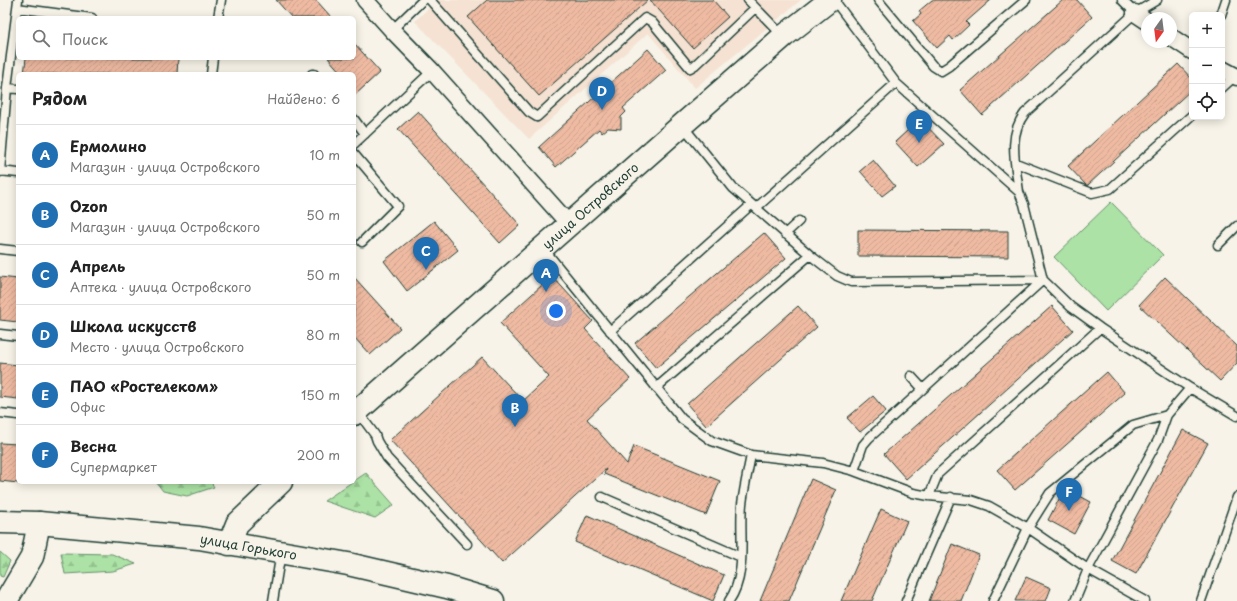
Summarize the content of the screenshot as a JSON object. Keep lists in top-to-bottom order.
{
  "streets": {
    "street": ["улица Островского", "улица Горького"]
  },
  "north": "bottom",
  "page": {
    "map_buttons": ["+", "−"],
    "search": "Поиск",
    "heading": ["Рядом", "Найдено: 6"],
    "pins": [
      "D",
      "E",
      "C",
      "A",
      "B",
      "F"
    ],
    "list": [
      {
        "mark": "A",
        "name": "Ермолино",
        "note": "Магазин · улица Островского",
        "value": "10 m"
      },
      {
        "mark": "B",
        "name": "Ozon",
        "note": "Магазин · улица Островского",
        "value": "50 m"
      },
      {
        "mark": "C",
        "name": "Апрель",
        "note": "Аптека · улица Островского",
        "value": "50 m"
      },
      {
        "mark": "D",
        "name": "Школа искусств",
        "note": "Место · улица Островского",
        "value": "80 m"
      },
      {
        "mark": "E",
        "name": "ПАО «Ростелеком»",
        "note": "Офис",
        "value": "150 m"
      },
      {
        "mark": "F",
        "name": "Весна",
        "note": "Супермаркет",
        "value": "200 m"
      }
    ]
  }
}
